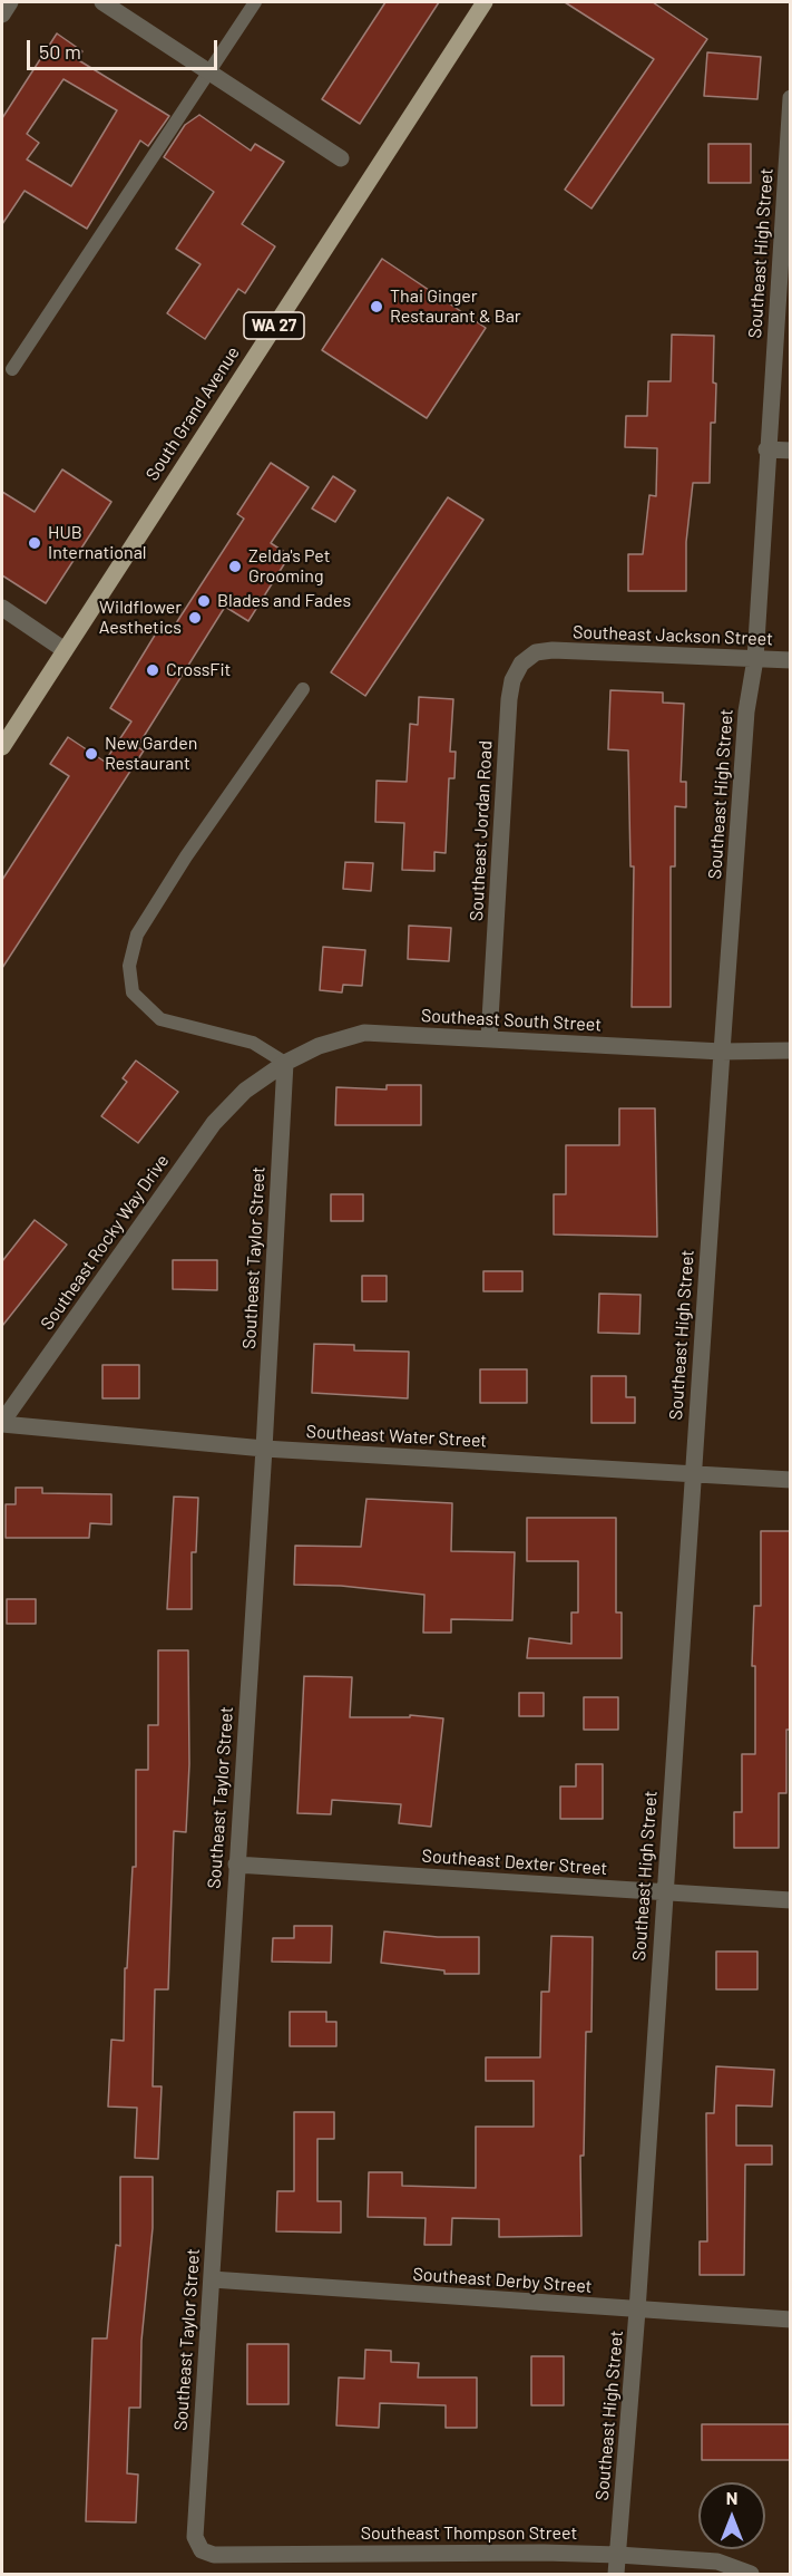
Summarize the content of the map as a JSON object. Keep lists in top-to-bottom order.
{
  "streets": {
    "main road": ["WA 27", "South Grand Avenue"],
    "street": [
      "Southeast High Street",
      "Southeast Jackson Street",
      "Southeast Jordan Road",
      "Southeast South Street",
      "Southeast Rocky Way Drive",
      "Southeast Taylor Street",
      "Southeast Water Street",
      "Southeast Dexter Street",
      "Southeast Derby Street",
      "Southeast Thompson Street"
    ]
  },
  "crossings": [
    ["Southeast High Street", "Southeast Jackson Street"],
    ["Southeast High Street", "Southeast South Street"],
    ["Southeast High Street", "Southeast Water Street"],
    ["Southeast High Street", "Southeast Dexter Street"],
    ["Southeast High Street", "Southeast Derby Street"],
    ["Southeast High Street", "Southeast Thompson Street"],
    ["Southeast Jackson Street", "Southeast Jordan Road"],
    ["Southeast Jordan Road", "Southeast South Street"],
    ["Southeast South Street", "Southeast Rocky Way Drive"],
    ["Southeast South Street", "Southeast Taylor Street"],
    ["Southeast Rocky Way Drive", "Southeast Water Street"],
    ["Southeast Taylor Street", "Southeast Water Street"],
    ["Southeast Taylor Street", "Southeast Dexter Street"],
    ["Southeast Taylor Street", "Southeast Derby Street"],
    ["Southeast Taylor Street", "Southeast Thompson Street"]
  ],
  "places": [
    "Thai Ginger Restaurant & Bar",
    "HUB International",
    "Zelda's Pet Grooming",
    "Blades and Fades",
    "Wildflower Aesthetics",
    "CrossFit",
    "New Garden Restaurant"
  ],
  "scale_bar": "50 m",
  "north": "top"
}
